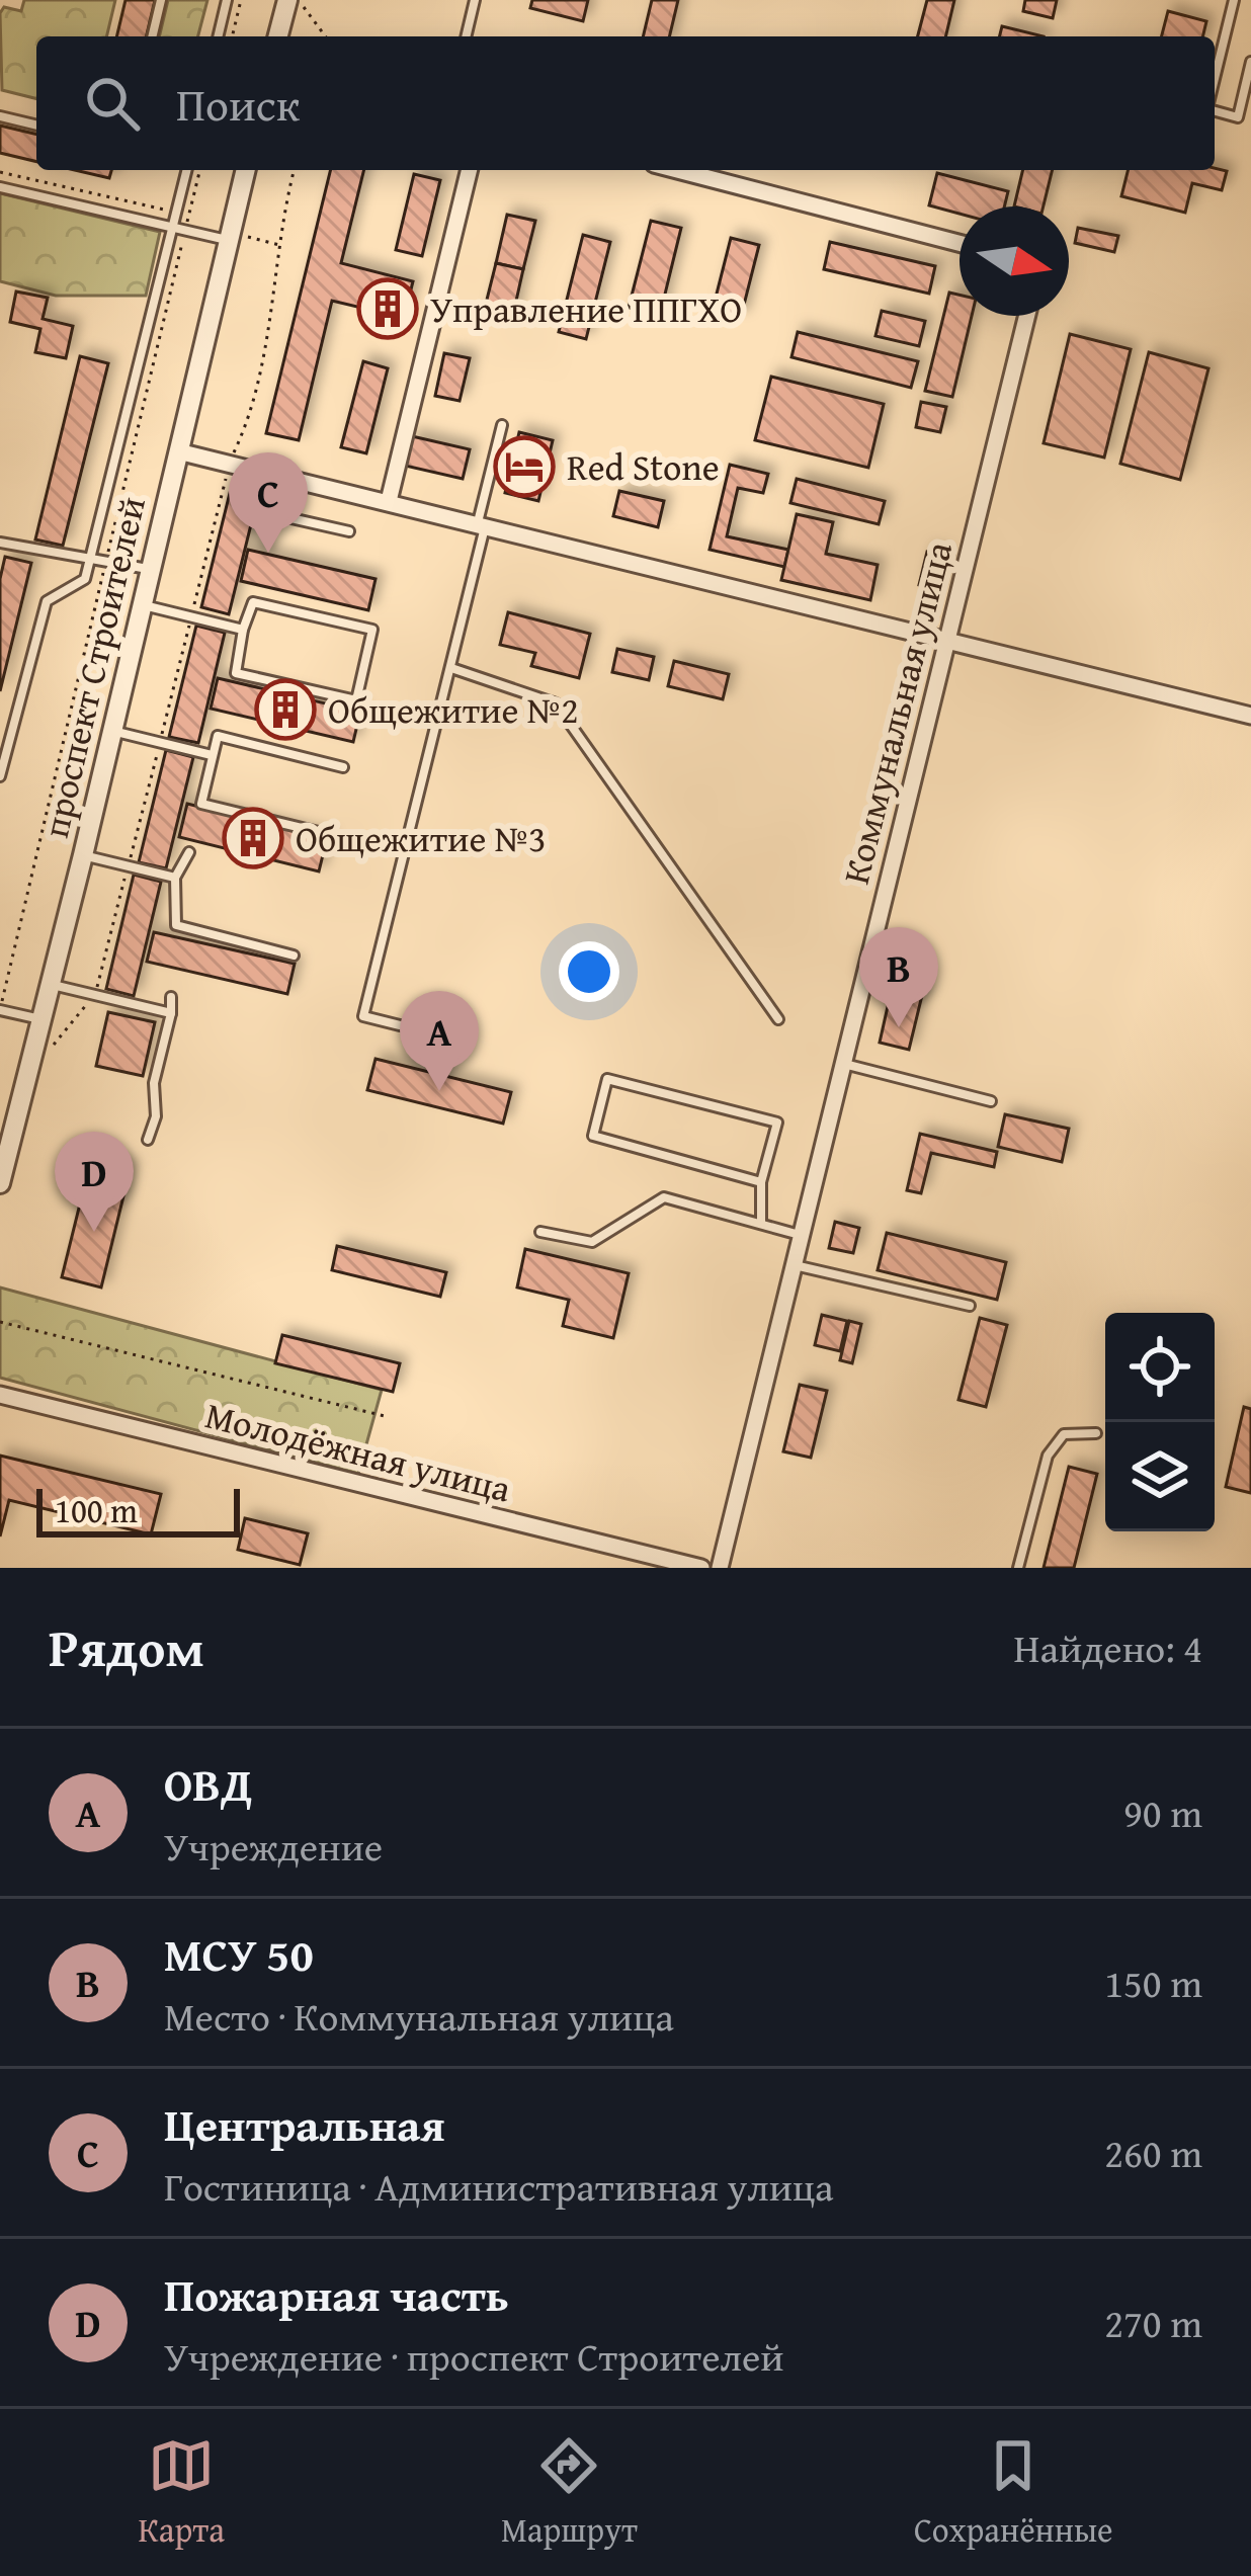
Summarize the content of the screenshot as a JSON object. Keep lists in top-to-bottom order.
{
  "streets": {
    "street": ["проспект Строителей", "Коммунальная улица", "Молодёжная улица"]
  },
  "places": {
    "building": ["Управление ППГХО", "Общежитие №2", "Общежитие №3"],
    "hotel": ["Red Stone"]
  },
  "scale_bar": "100 m",
  "north": "right",
  "page": {
    "search": "Поиск",
    "pins": [
      "C",
      "B",
      "A",
      "D"
    ],
    "scale": "100 m",
    "heading": ["Рядом", "Найдено: 4"],
    "list": [
      {
        "mark": "A",
        "name": "ОВД",
        "note": "Учреждение",
        "value": "90 m"
      },
      {
        "mark": "B",
        "name": "МСУ 50",
        "note": "Место · Коммунальная улица",
        "value": "150 m"
      },
      {
        "mark": "C",
        "name": "Центральная",
        "note": "Гостиница · Административная улица",
        "value": "260 m"
      },
      {
        "mark": "D",
        "name": "Пожарная часть",
        "note": "Учреждение · проспект Строителей",
        "value": "270 m"
      }
    ],
    "nav": ["Карта", "Маршрут", "Сохранённые"]
  }
}
